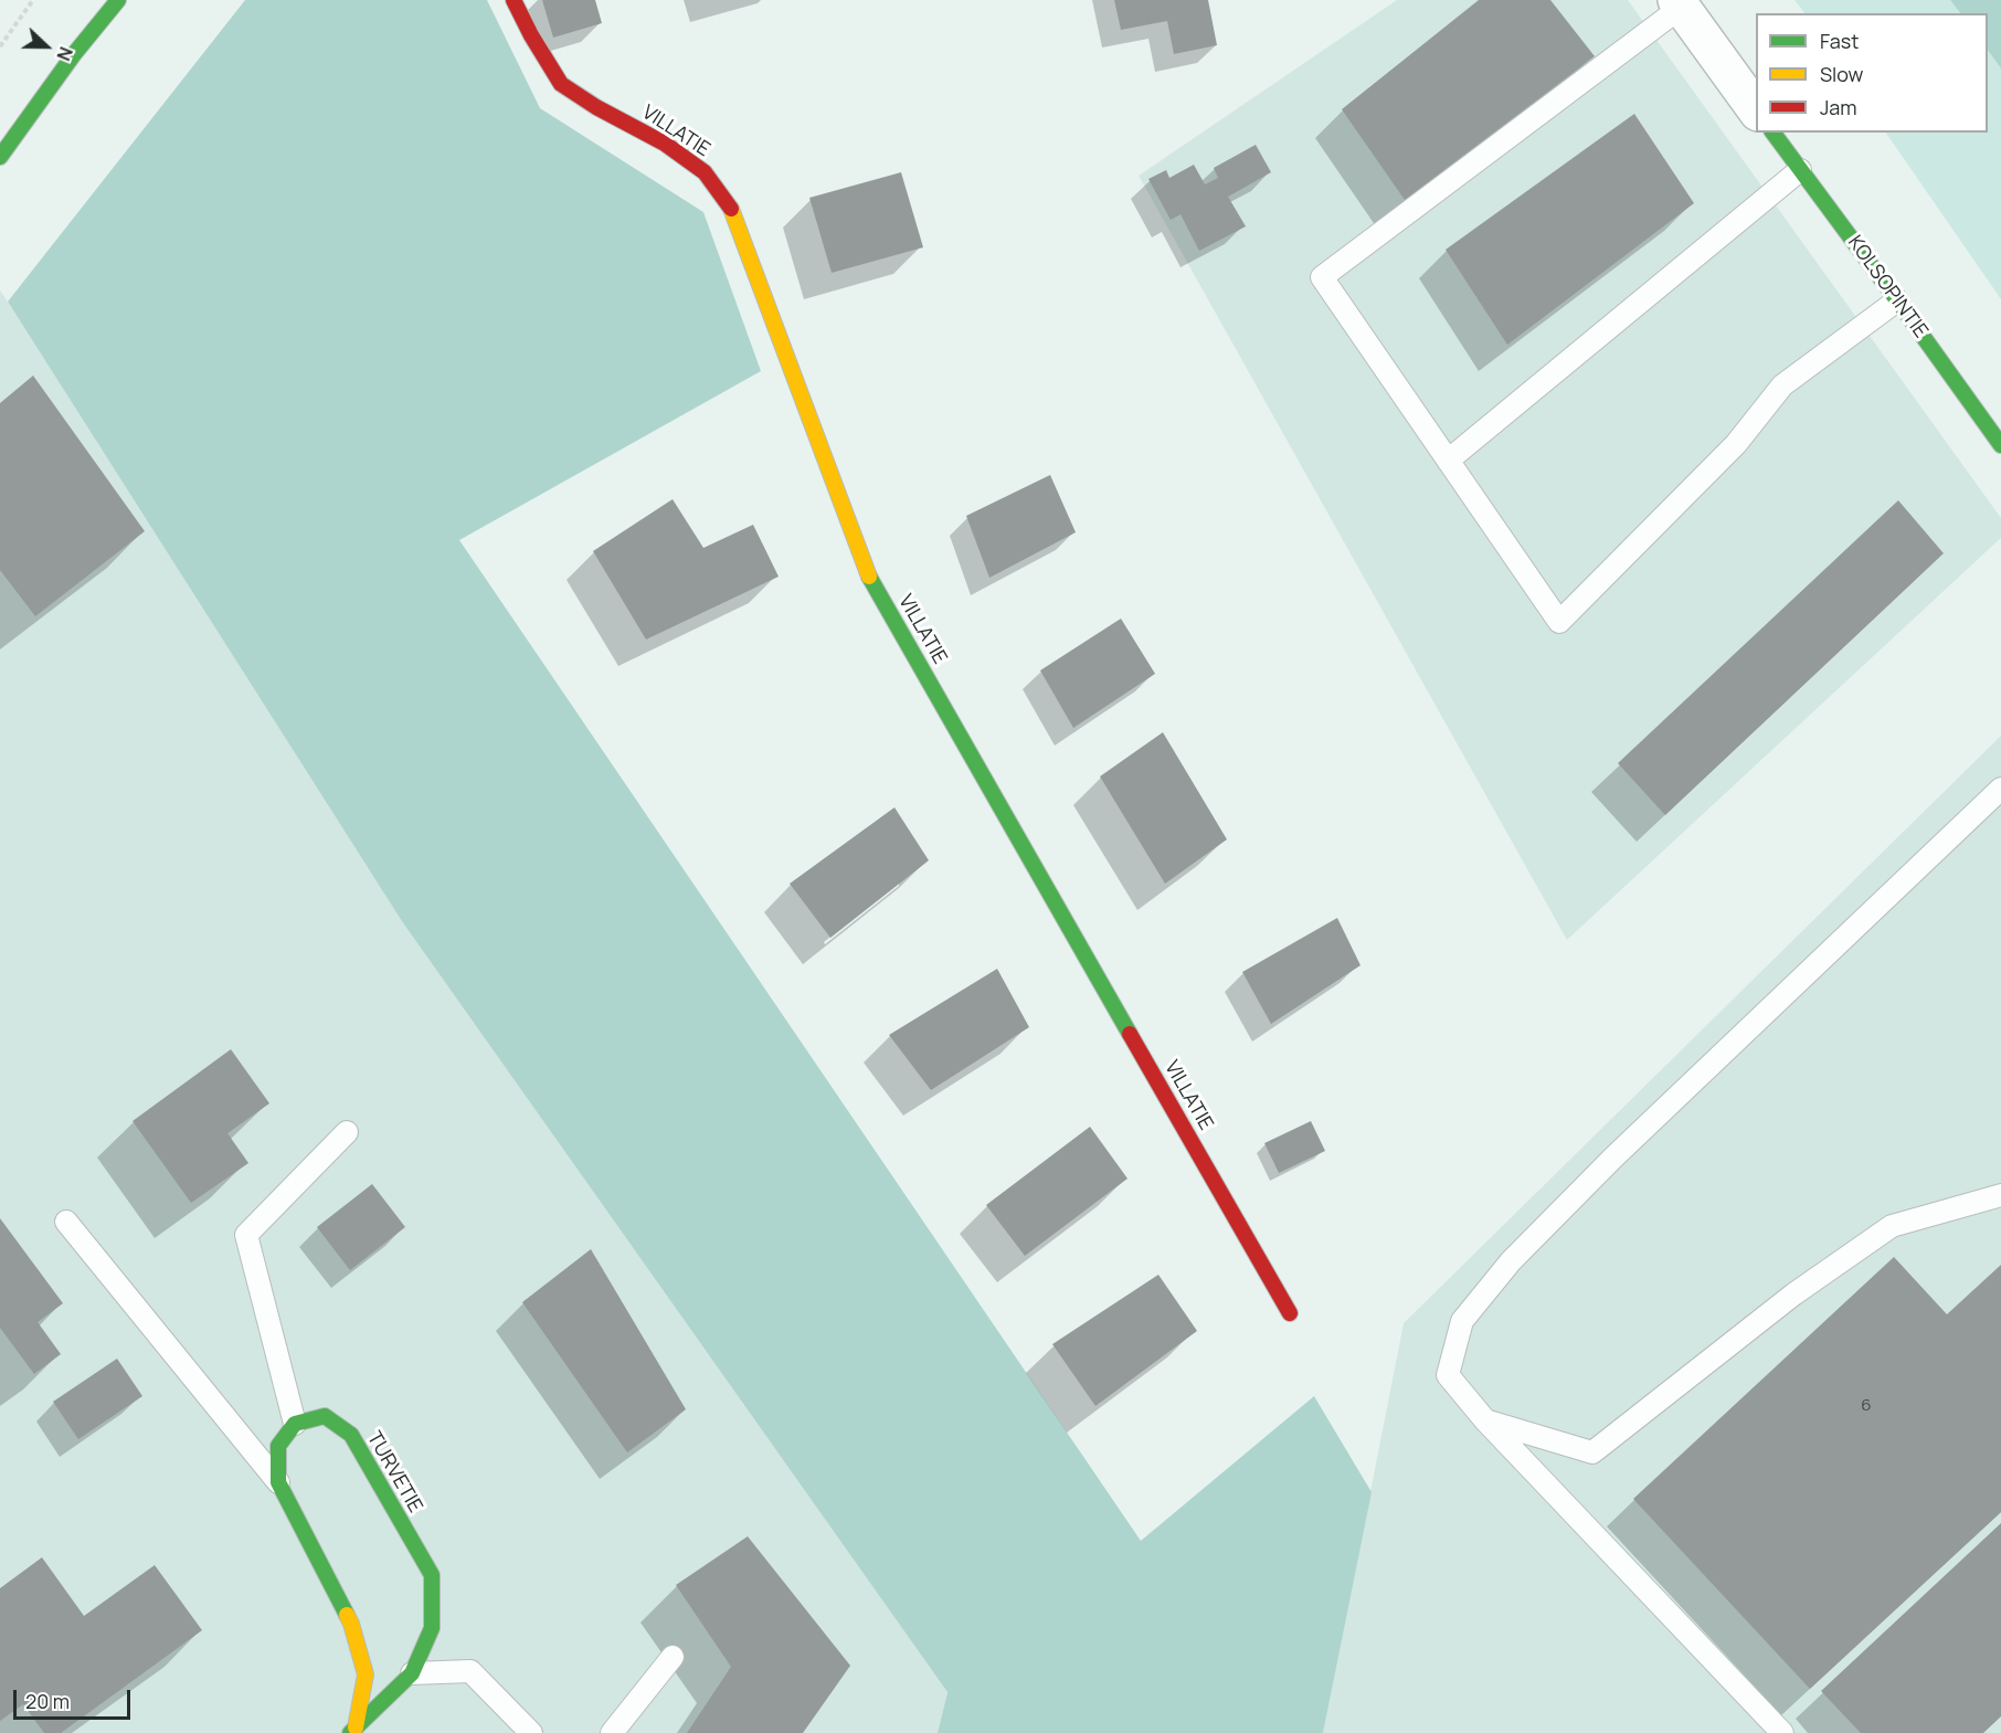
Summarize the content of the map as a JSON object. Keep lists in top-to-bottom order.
{
  "streets": {
    "street": ["VILLATIE", "KOLSOPINTIE", "TURVETIE"]
  },
  "house_numbers": ["6"],
  "legend": ["Fast", "Slow", "Jam"],
  "scale_bar": "20 m",
  "north": "right"
}
